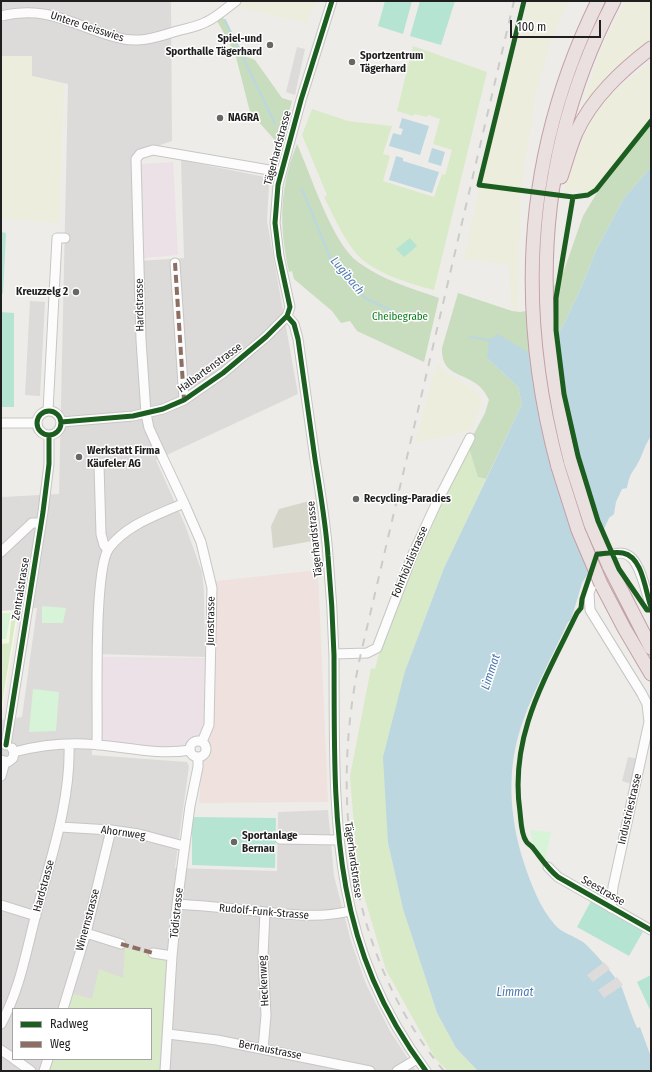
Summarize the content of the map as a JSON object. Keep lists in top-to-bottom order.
{
  "streets": {
    "street": [
      "Untere Geisswies",
      "Tägerhardstrasse",
      "Hardstrasse",
      "Halbartenstrasse",
      "Fohrhölzlistrasse",
      "Zentralstrasse",
      "Jurastrasse",
      "Industriestrasse",
      "Ahornweg",
      "Seestrasse",
      "Rudolf-Funk-Strasse",
      "Tödistrasse",
      "Winernstrasse",
      "Heckenweg",
      "Bernaustrasse"
    ]
  },
  "crossings": [
    ["Tägerhardstrasse", "Hardstrasse"],
    ["Tägerhardstrasse", "Halbartenstrasse"],
    ["Tägerhardstrasse", "Fohrhölzlistrasse"],
    ["Tägerhardstrasse", "Rudolf-Funk-Strasse"],
    ["Hardstrasse", "Halbartenstrasse"],
    ["Hardstrasse", "Jurastrasse"],
    ["Hardstrasse", "Ahornweg"],
    ["Halbartenstrasse", "Zentralstrasse"],
    ["Jurastrasse", "Tödistrasse"],
    ["Industriestrasse", "Seestrasse"],
    ["Ahornweg", "Tödistrasse"],
    ["Ahornweg", "Winernstrasse"],
    ["Rudolf-Funk-Strasse", "Tödistrasse"],
    ["Rudolf-Funk-Strasse", "Heckenweg"],
    ["Tödistrasse", "Bernaustrasse"],
    ["Heckenweg", "Bernaustrasse"]
  ],
  "water": ["Lugibach", "Limmat"],
  "parks": ["Cheibegrabe"],
  "places": [
    "Spiel-und Sporthalle Tägerhard",
    "Sportzentrum Tägerhard",
    "NAGRA",
    "Kreuzzelg 2",
    "Werkstatt Firma Käufeler AG",
    "Recycling-Paradies",
    "Sportanlage Bernau"
  ],
  "legend": ["Radweg", "Weg"],
  "scale_bar": "100 m"
}
